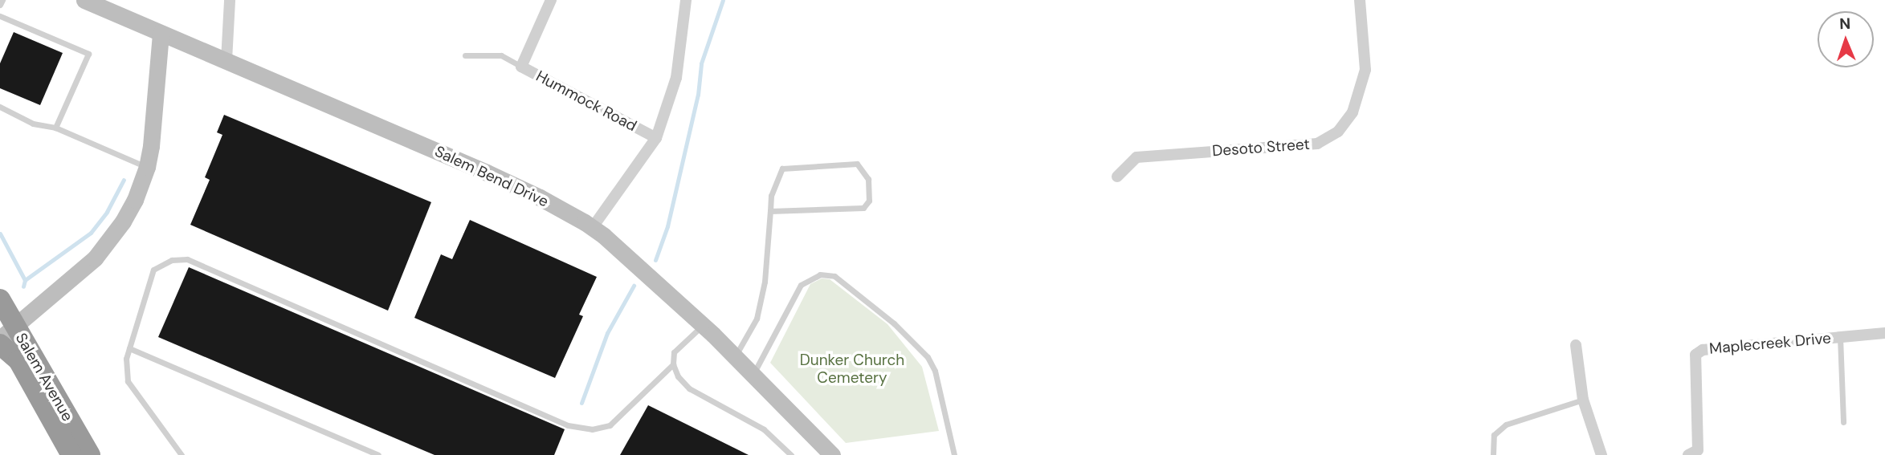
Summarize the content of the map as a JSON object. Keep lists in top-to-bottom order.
{
  "streets": {
    "highway": ["Salem Avenue"],
    "street": [
      "Hummock Road",
      "Desoto Street",
      "Salem Bend Drive",
      "Maplecreek Drive"
    ]
  },
  "parks": ["Dunker Church Cemetery"],
  "north": "top"
}
